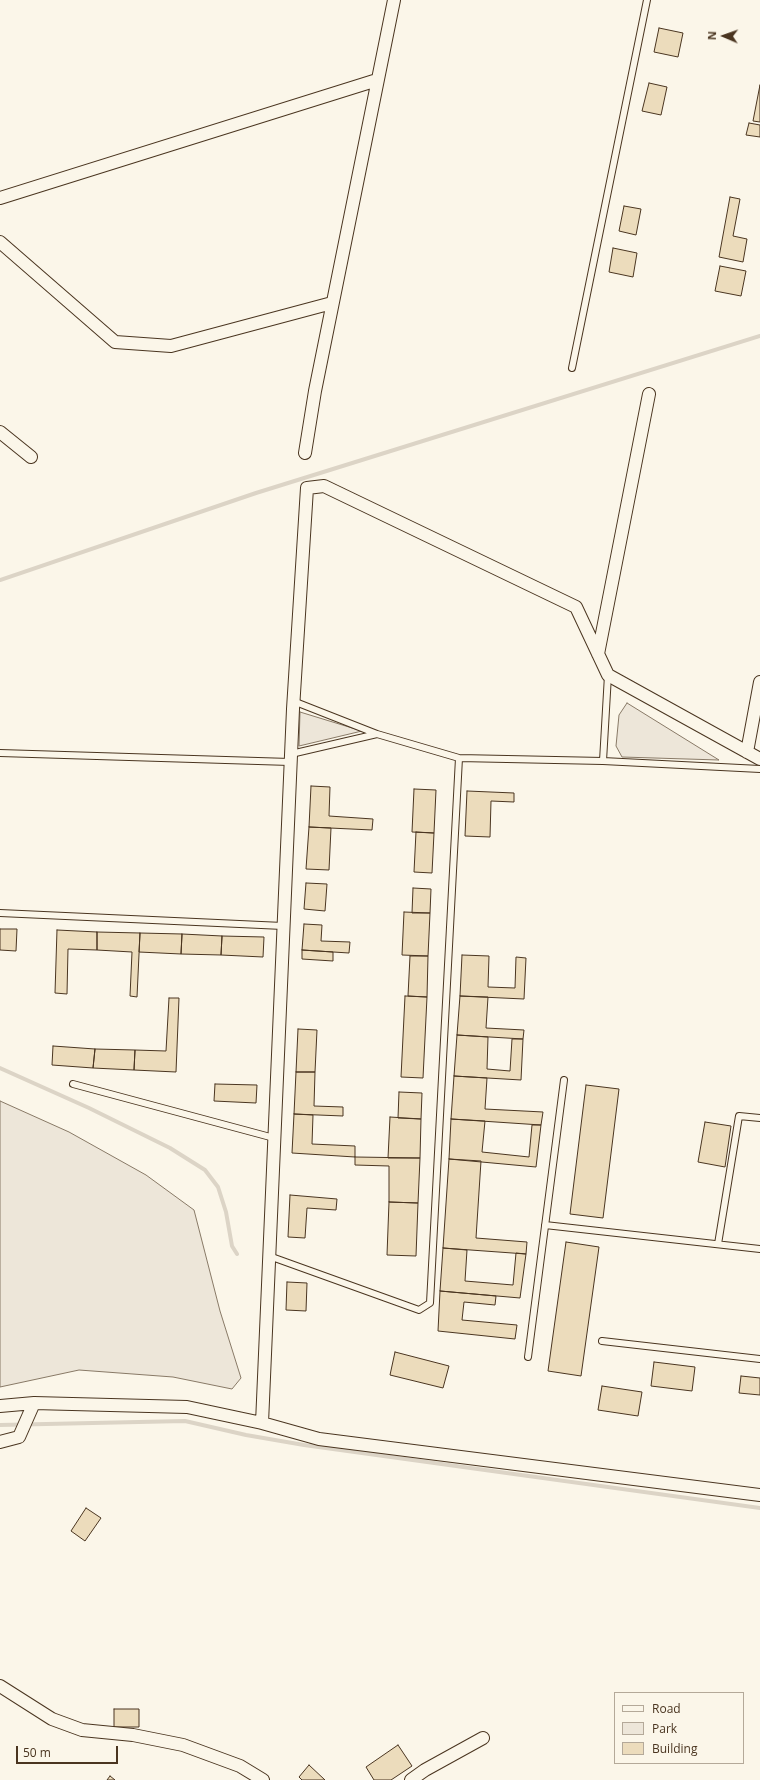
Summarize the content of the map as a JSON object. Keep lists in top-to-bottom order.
{
  "legend": ["Road", "Park", "Building"],
  "scale_bar": "50 m",
  "north": "left"
}
